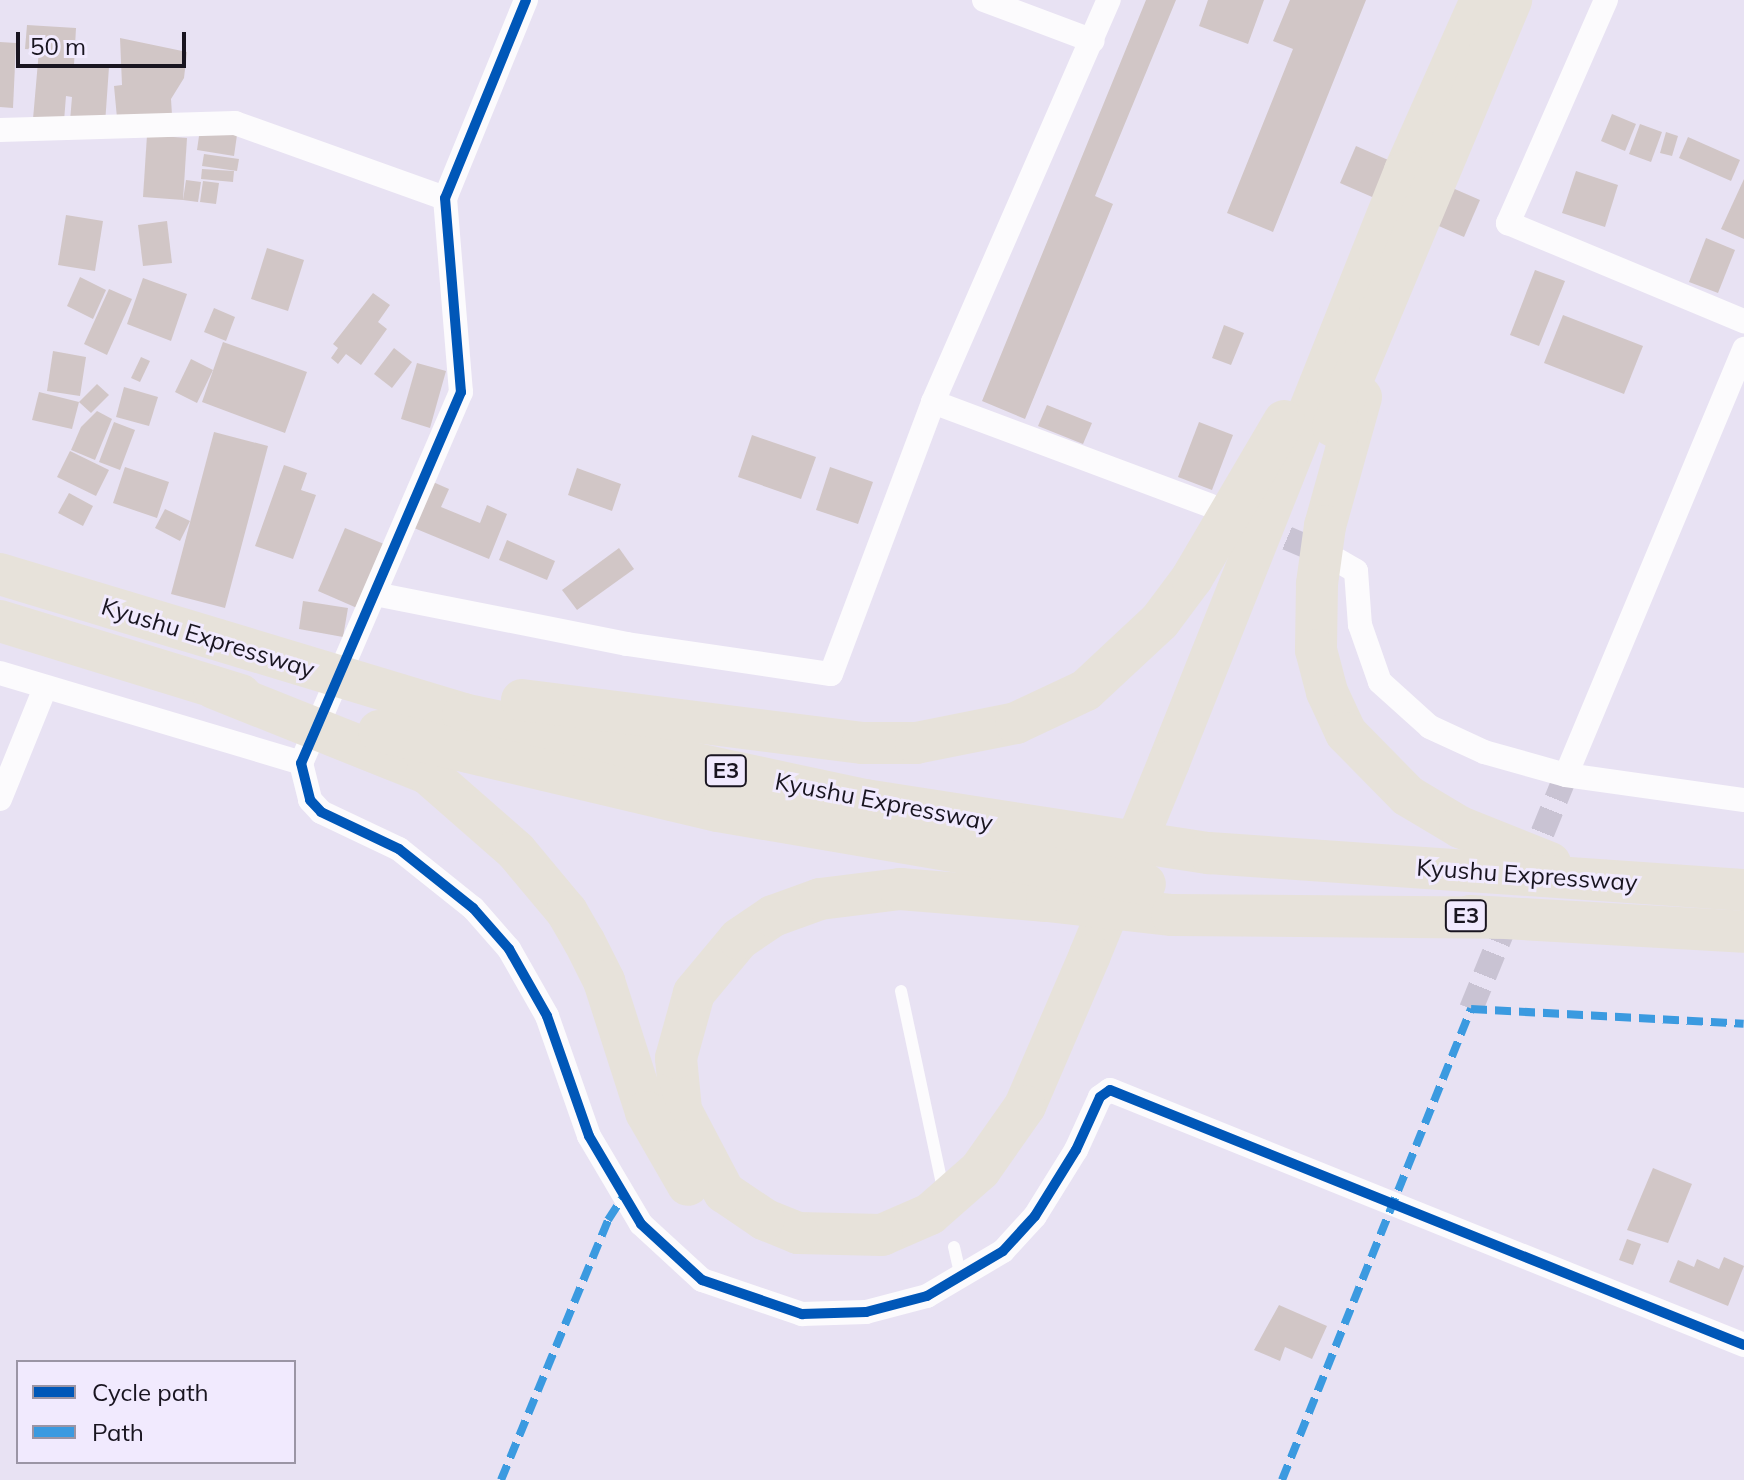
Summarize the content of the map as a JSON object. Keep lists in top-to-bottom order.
{
  "streets": {
    "highway": ["Kyushu Expressway", "E3"]
  },
  "legend": ["Cycle path", "Path"],
  "scale_bar": "50 m"
}
